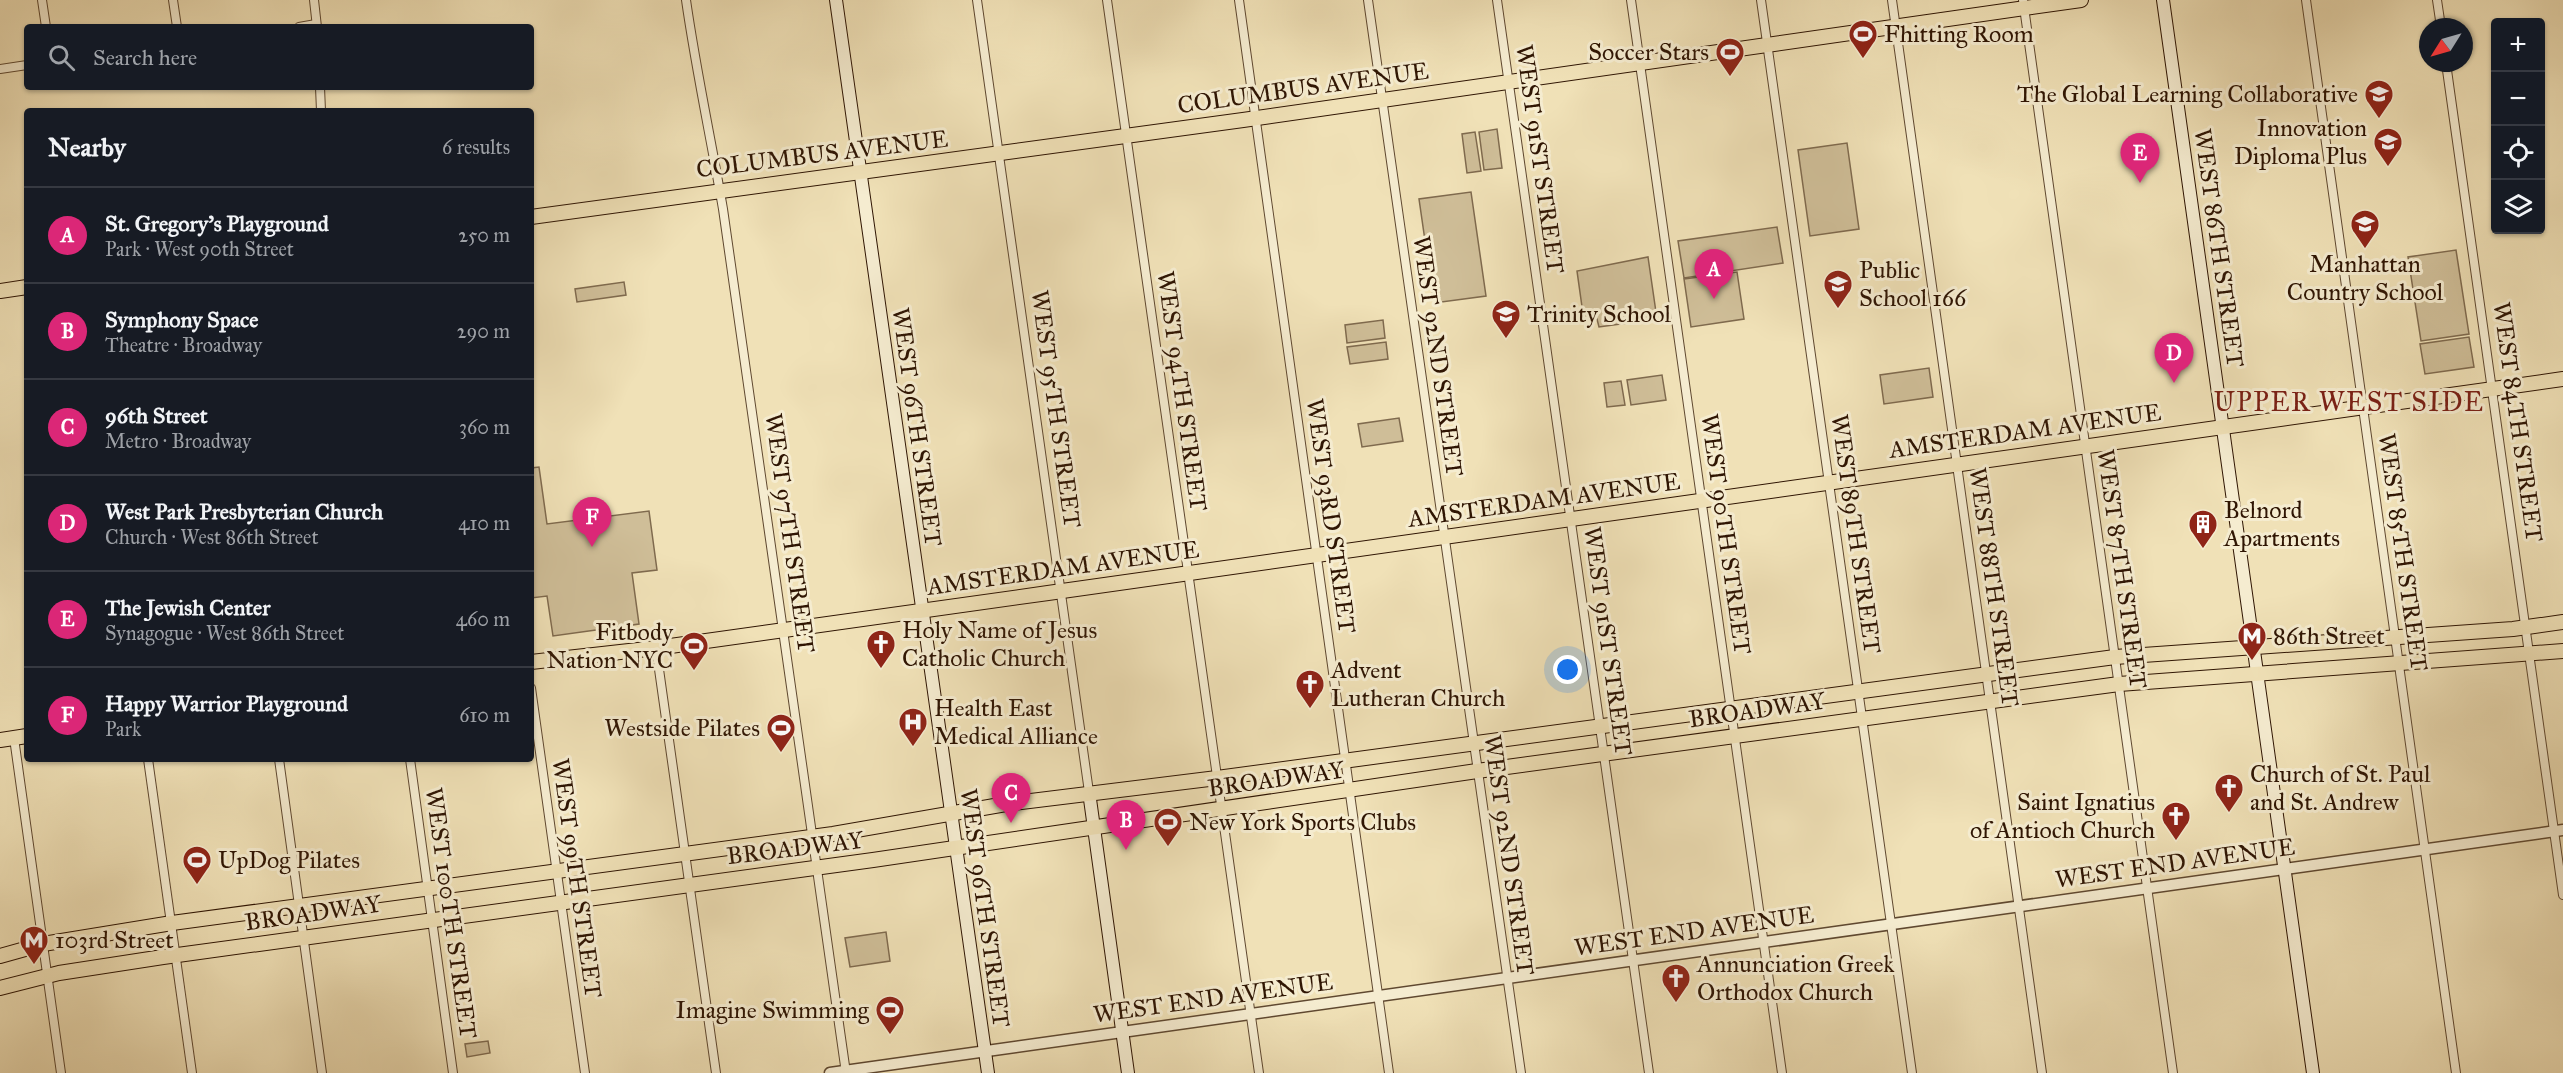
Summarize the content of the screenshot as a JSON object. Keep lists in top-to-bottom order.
{
  "streets": {
    "main road": [
      "COLUMBUS AVENUE",
      "WEST 86TH STREET",
      "WEST 95TH STREET",
      "WEST 96TH STREET",
      "AMSTERDAM AVENUE",
      "BROADWAY"
    ],
    "street": [
      "WEST 91ST STREET",
      "WEST 92ND STREET",
      "WEST 94TH STREET",
      "WEST 84TH STREET",
      "WEST 93RD STREET",
      "WEST 97TH STREET",
      "WEST 90TH STREET",
      "WEST 89TH STREET",
      "WEST 85TH STREET",
      "WEST 87TH STREET",
      "WEST 88TH STREET",
      "WEST END AVENUE",
      "WEST 99TH STREET",
      "WEST 100TH STREET"
    ]
  },
  "crossings": [
    ["COLUMBUS AVENUE", "WEST 91ST STREET"],
    ["COLUMBUS AVENUE", "WEST 92ND STREET"],
    ["COLUMBUS AVENUE", "WEST 94TH STREET"],
    ["COLUMBUS AVENUE", "WEST 95TH STREET"],
    ["COLUMBUS AVENUE", "WEST 96TH STREET"],
    ["COLUMBUS AVENUE", "WEST 93RD STREET"],
    ["COLUMBUS AVENUE", "WEST 97TH STREET"],
    ["COLUMBUS AVENUE", "WEST 90TH STREET"],
    ["COLUMBUS AVENUE", "WEST 89TH STREET"],
    ["COLUMBUS AVENUE", "WEST 87TH STREET"],
    ["COLUMBUS AVENUE", "WEST 88TH STREET"],
    ["WEST 91ST STREET", "AMSTERDAM AVENUE"],
    ["WEST 91ST STREET", "BROADWAY"],
    ["WEST 91ST STREET", "WEST END AVENUE"],
    ["WEST 86TH STREET", "AMSTERDAM AVENUE"],
    ["WEST 86TH STREET", "BROADWAY"],
    ["WEST 86TH STREET", "WEST END AVENUE"],
    ["WEST 92ND STREET", "AMSTERDAM AVENUE"],
    ["WEST 92ND STREET", "BROADWAY"],
    ["WEST 92ND STREET", "WEST END AVENUE"],
    ["WEST 94TH STREET", "AMSTERDAM AVENUE"],
    ["WEST 94TH STREET", "BROADWAY"],
    ["WEST 94TH STREET", "WEST END AVENUE"],
    ["WEST 95TH STREET", "AMSTERDAM AVENUE"],
    ["WEST 95TH STREET", "BROADWAY"],
    ["WEST 95TH STREET", "WEST END AVENUE"],
    ["WEST 84TH STREET", "AMSTERDAM AVENUE"],
    ["WEST 84TH STREET", "BROADWAY"],
    ["WEST 84TH STREET", "WEST END AVENUE"],
    ["WEST 96TH STREET", "AMSTERDAM AVENUE"],
    ["WEST 96TH STREET", "BROADWAY"],
    ["WEST 96TH STREET", "WEST END AVENUE"],
    ["AMSTERDAM AVENUE", "WEST 93RD STREET"],
    ["AMSTERDAM AVENUE", "WEST 97TH STREET"],
    ["AMSTERDAM AVENUE", "WEST 90TH STREET"],
    ["AMSTERDAM AVENUE", "WEST 89TH STREET"],
    ["AMSTERDAM AVENUE", "WEST 85TH STREET"],
    ["AMSTERDAM AVENUE", "WEST 87TH STREET"],
    ["AMSTERDAM AVENUE", "WEST 88TH STREET"],
    ["WEST 93RD STREET", "BROADWAY"],
    ["WEST 93RD STREET", "WEST END AVENUE"],
    ["WEST 97TH STREET", "BROADWAY"],
    ["WEST 97TH STREET", "WEST END AVENUE"],
    ["WEST 90TH STREET", "BROADWAY"],
    ["WEST 90TH STREET", "WEST END AVENUE"],
    ["WEST 89TH STREET", "BROADWAY"],
    ["WEST 89TH STREET", "WEST END AVENUE"],
    ["WEST 85TH STREET", "BROADWAY"],
    ["WEST 85TH STREET", "WEST END AVENUE"],
    ["WEST 87TH STREET", "BROADWAY"],
    ["WEST 87TH STREET", "WEST END AVENUE"],
    ["WEST 88TH STREET", "BROADWAY"],
    ["WEST 88TH STREET", "WEST END AVENUE"],
    ["BROADWAY", "WEST 99TH STREET"],
    ["BROADWAY", "WEST 100TH STREET"]
  ],
  "districts": ["UPPER WEST SIDE"],
  "places": {
    "sports": [
      "Fhitting Room",
      "Soccer Stars",
      "Fitbody Nation NYC",
      "Westside Pilates",
      "New York Sports Clubs",
      "UpDog Pilates",
      "Imagine Swimming"
    ],
    "school or university": [
      "The Global Learning Collaborative",
      "Innovation Diploma Plus",
      "Manhattan Country School",
      "Public School 166",
      "Trinity School"
    ],
    "building": ["Belnord Apartments"],
    "metro station": ["86th Street", "103rd Street"],
    "church": [
      "Holy Name of Jesus Catholic Church",
      "Advent Lutheran Church",
      "Church of St. Paul and St. Andrew",
      "Saint Ignatius of Antioch Church",
      "Annunciation Greek Orthodox Church"
    ],
    "hospital": ["Health East Medical Alliance"]
  },
  "north": "bottom left",
  "page": {
    "map_buttons": ["+", "−"],
    "search": "Search here",
    "heading": ["Nearby", "6 results"],
    "pins": [
      "E",
      "A",
      "D",
      "F",
      "C",
      "B"
    ],
    "list": [
      {
        "mark": "A",
        "name": "St. Gregory's Playground",
        "note": "Park · West 90th Street",
        "value": "250 m"
      },
      {
        "mark": "B",
        "name": "Symphony Space",
        "note": "Theatre · Broadway",
        "value": "290 m"
      },
      {
        "mark": "C",
        "name": "96th Street",
        "note": "Metro · Broadway",
        "value": "360 m"
      },
      {
        "mark": "D",
        "name": "West Park Presbyterian Church",
        "note": "Church · West 86th Street",
        "value": "410 m"
      },
      {
        "mark": "E",
        "name": "The Jewish Center",
        "note": "Synagogue · West 86th Street",
        "value": "460 m"
      },
      {
        "mark": "F",
        "name": "Happy Warrior Playground",
        "note": "Park",
        "value": "610 m"
      }
    ]
  }
}
